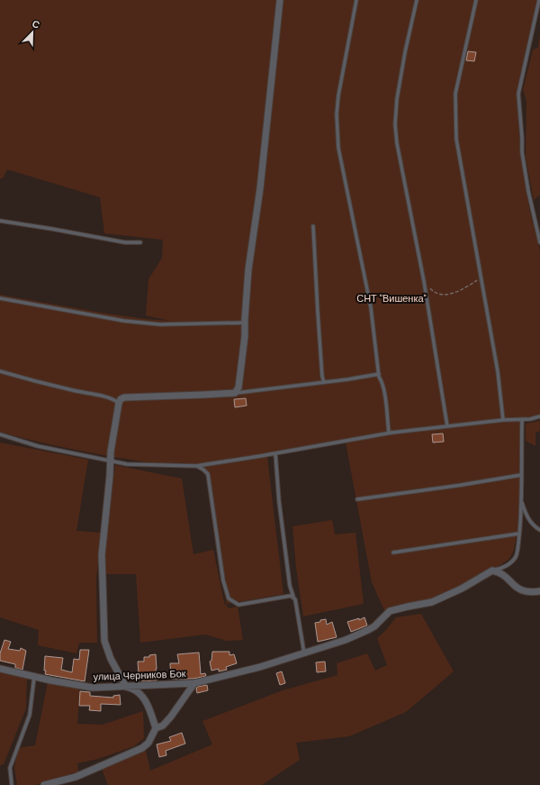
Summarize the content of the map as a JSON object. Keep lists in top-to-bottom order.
{
  "streets": {
    "street": ["улица Черников Бок"]
  },
  "parks": ["СНТ \"Вишенка\""],
  "north": "top right"
}
